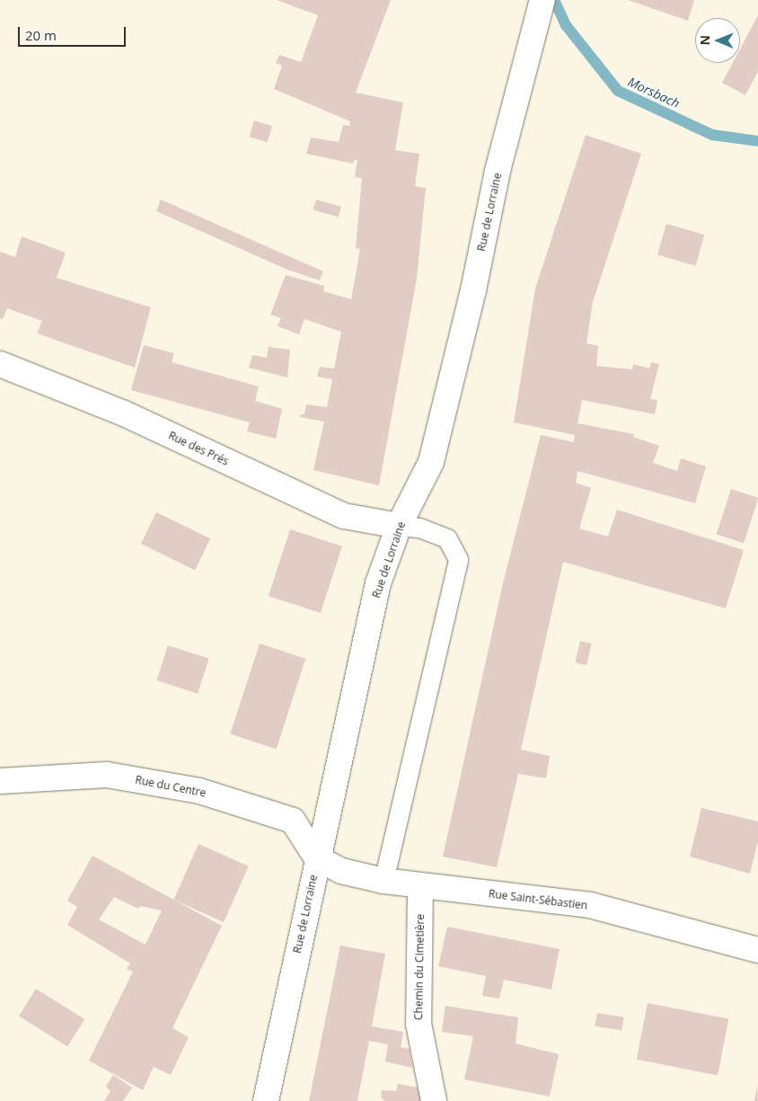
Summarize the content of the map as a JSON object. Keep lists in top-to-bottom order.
{
  "streets": {
    "street": [
      "Rue de Lorraine",
      "Rue des Prés",
      "Rue du Centre",
      "Rue Saint-Sébastien",
      "Chemin du Cimetière"
    ]
  },
  "crossings": [
    ["Rue de Lorraine", "Rue des Prés"],
    ["Rue de Lorraine", "Rue du Centre"],
    ["Rue de Lorraine", "Rue Saint-Sébastien"],
    ["Rue du Centre", "Rue Saint-Sébastien"],
    ["Rue Saint-Sébastien", "Chemin du Cimetière"]
  ],
  "water": ["Morsbach"],
  "scale_bar": "20 m",
  "north": "left"
}
